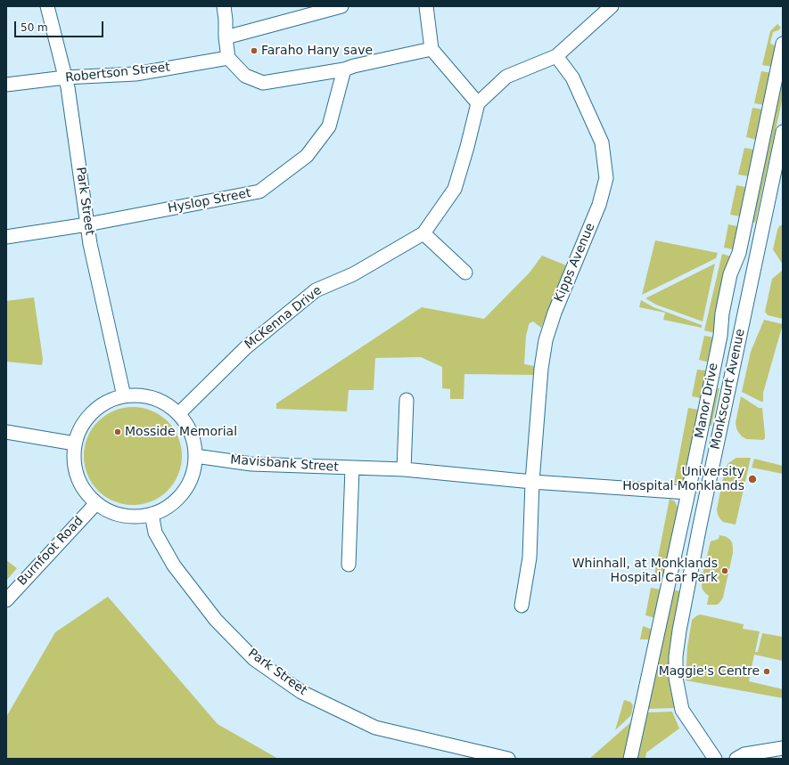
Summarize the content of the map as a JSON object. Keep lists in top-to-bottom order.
{
  "streets": {
    "street": [
      "Robertson Street",
      "Park Street",
      "Hyslop Street",
      "Kipps Avenue",
      "McKenna Drive",
      "Monkscourt Avenue",
      "Manor Drive",
      "Mavisbank Street",
      "Burnfoot Road"
    ]
  },
  "crossings": [
    ["Robertson Street", "Park Street"],
    ["Park Street", "Hyslop Street"],
    ["Park Street", "McKenna Drive"],
    ["Park Street", "Mavisbank Street"],
    ["Park Street", "Burnfoot Road"],
    ["Kipps Avenue", "Mavisbank Street"],
    ["McKenna Drive", "Mavisbank Street"],
    ["McKenna Drive", "Burnfoot Road"],
    ["Manor Drive", "Mavisbank Street"],
    ["Mavisbank Street", "Burnfoot Road"]
  ],
  "places": [
    "Faraho Hany save",
    "Mosside Memorial",
    "University Hospital Monklands",
    "Whinhall, at Monklands Hospital Car Park",
    "Maggie's Centre"
  ],
  "scale_bar": "50 m"
}
